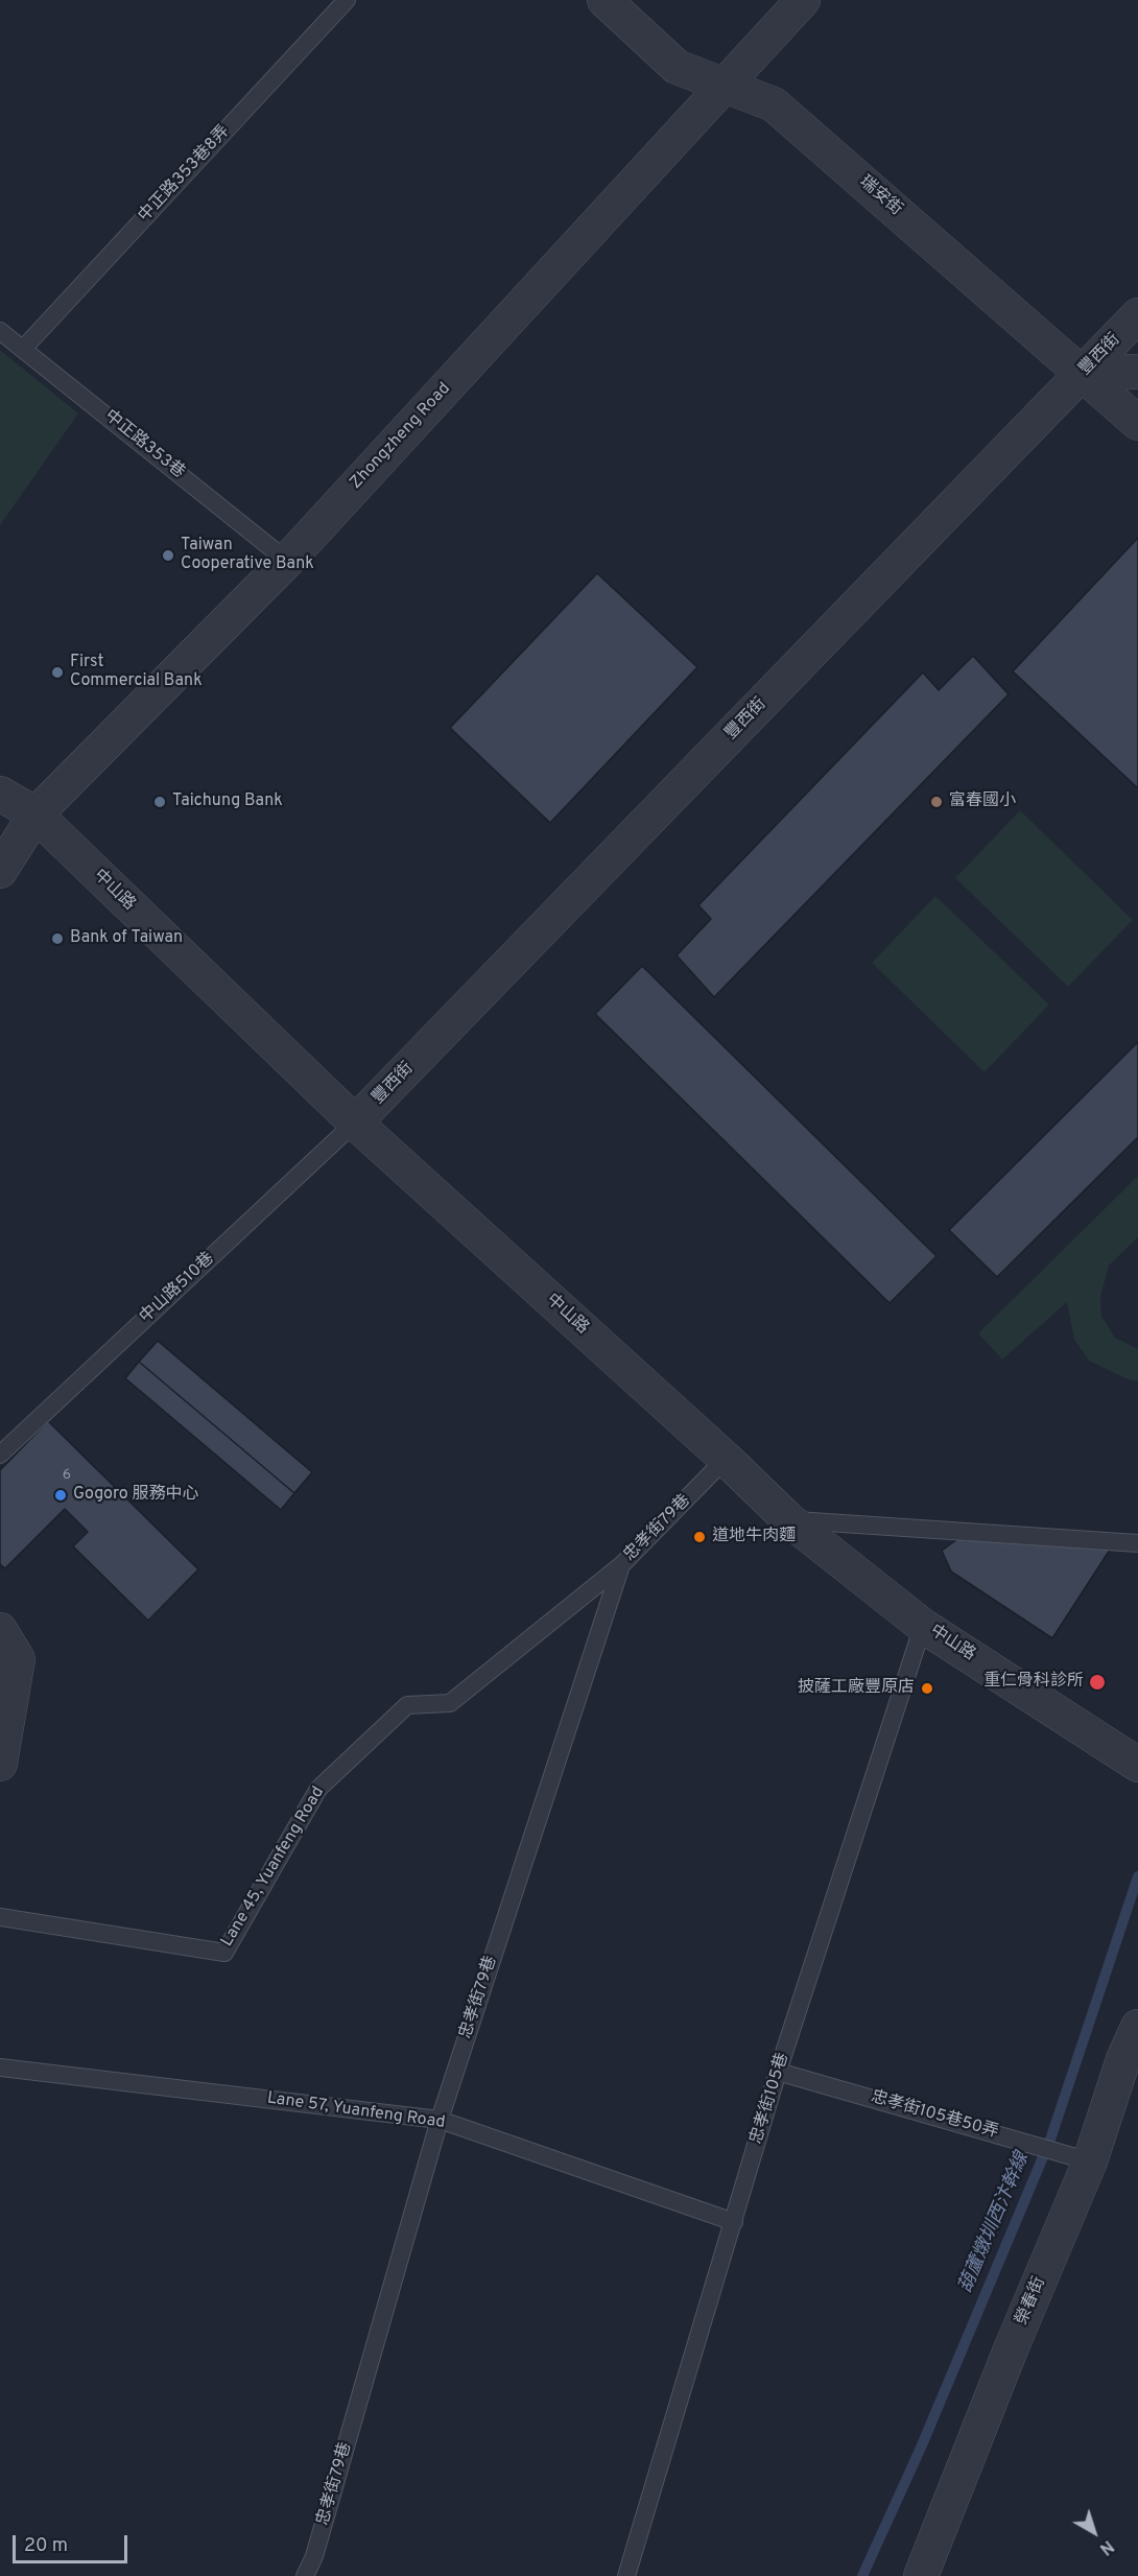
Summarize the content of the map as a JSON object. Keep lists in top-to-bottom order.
{
  "streets": {
    "street": [
      "瑞安街",
      "豐西街",
      "Zhongzheng Road",
      "中山路",
      "榮春街"
    ],
    "lane": [
      "中正路353巷8弄",
      "中正路353巷",
      "中山路510巷",
      "忠孝街79巷",
      "Lane 45, Yuanfeng Road",
      "忠孝街105巷",
      "Lane 57, Yuanfeng Road",
      "忠孝街105巷50弄"
    ]
  },
  "crossings": [
    ["中正路353巷8弄", "中正路353巷"],
    ["瑞安街", "豐西街"],
    ["瑞安街", "Zhongzheng Road"],
    ["豐西街", "中山路"],
    ["豐西街", "中山路510巷"],
    ["Zhongzheng Road", "中正路353巷"],
    ["Zhongzheng Road", "中山路"],
    ["中山路", "中山路510巷"],
    ["中山路", "忠孝街79巷"],
    ["中山路", "忠孝街105巷"],
    ["忠孝街79巷", "Lane 45, Yuanfeng Road"],
    ["忠孝街79巷", "Lane 57, Yuanfeng Road"],
    ["忠孝街105巷", "Lane 57, Yuanfeng Road"],
    ["忠孝街105巷", "忠孝街105巷50弄"],
    ["忠孝街105巷50弄", "榮春街"]
  ],
  "water": ["葫蘆燉圳西汴幹線"],
  "places": [
    "Taiwan Cooperative Bank",
    "First Commercial Bank",
    "Taichung Bank",
    "富春國小",
    "Bank of Taiwan",
    "Gogoro 服務中心",
    "道地牛肉麵",
    "重仁骨科診所",
    "披薩工廠豐原店"
  ],
  "house_numbers": ["6"],
  "scale_bar": "20 m",
  "north": "bottom right"
}
